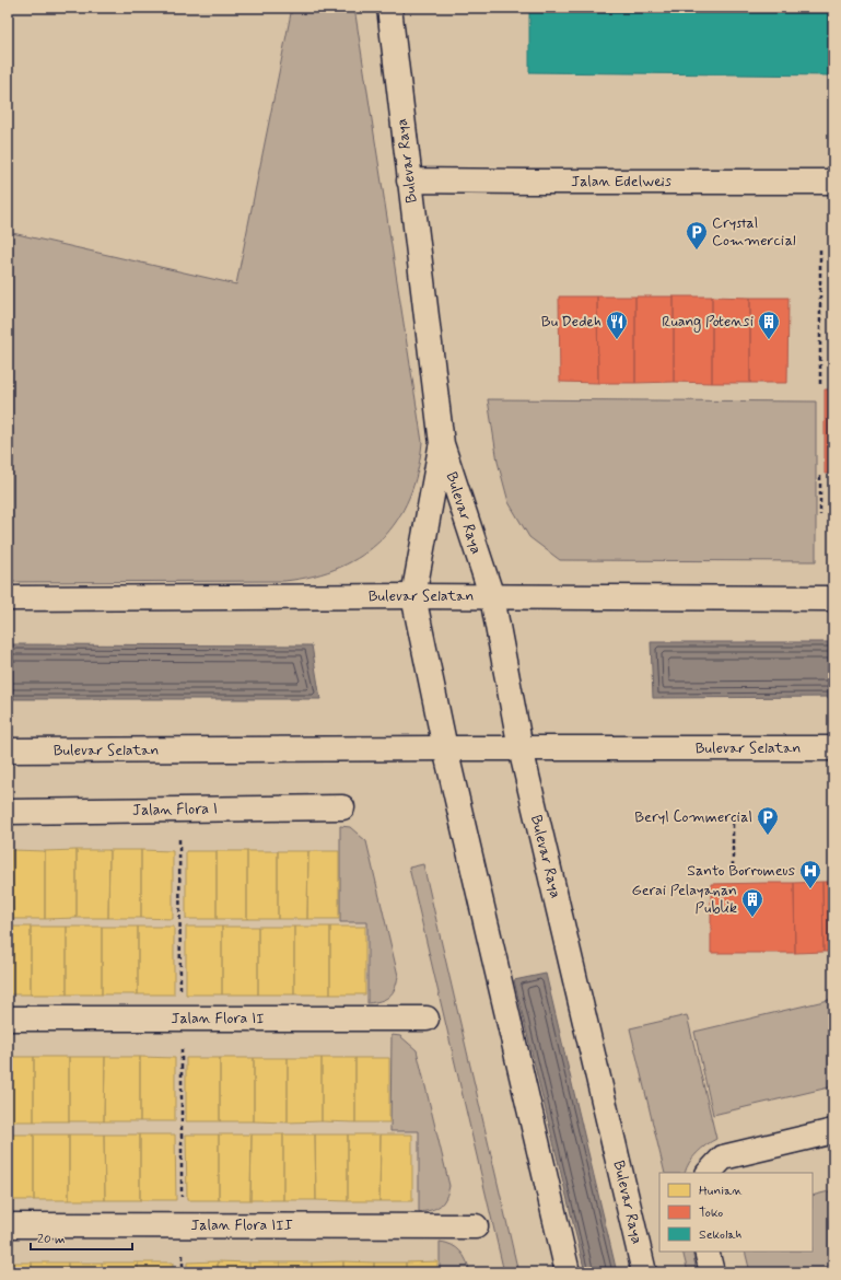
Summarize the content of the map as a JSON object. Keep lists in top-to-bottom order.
{
  "streets": {
    "street": [
      "Bulevar Raya",
      "Jalan Edelweis",
      "Bulevar Selatan",
      "Jalan Flora I",
      "Jalan Flora II",
      "Jalan Flora III"
    ]
  },
  "crossings": [
    ["Bulevar Raya", "Jalan Edelweis"],
    ["Bulevar Raya", "Bulevar Selatan"]
  ],
  "places": {
    "parking": ["Crystal Commercial", "Beryl Commercial"],
    "restaurant": ["Bu Dedeh"],
    "building": ["Ruang Potensi", "Gerai Pelayanan Publik"],
    "hospital": ["Santo Borromeus"]
  },
  "legend": ["Hunian", "Toko", "Sekolah"],
  "scale_bar": "20 m"
}
